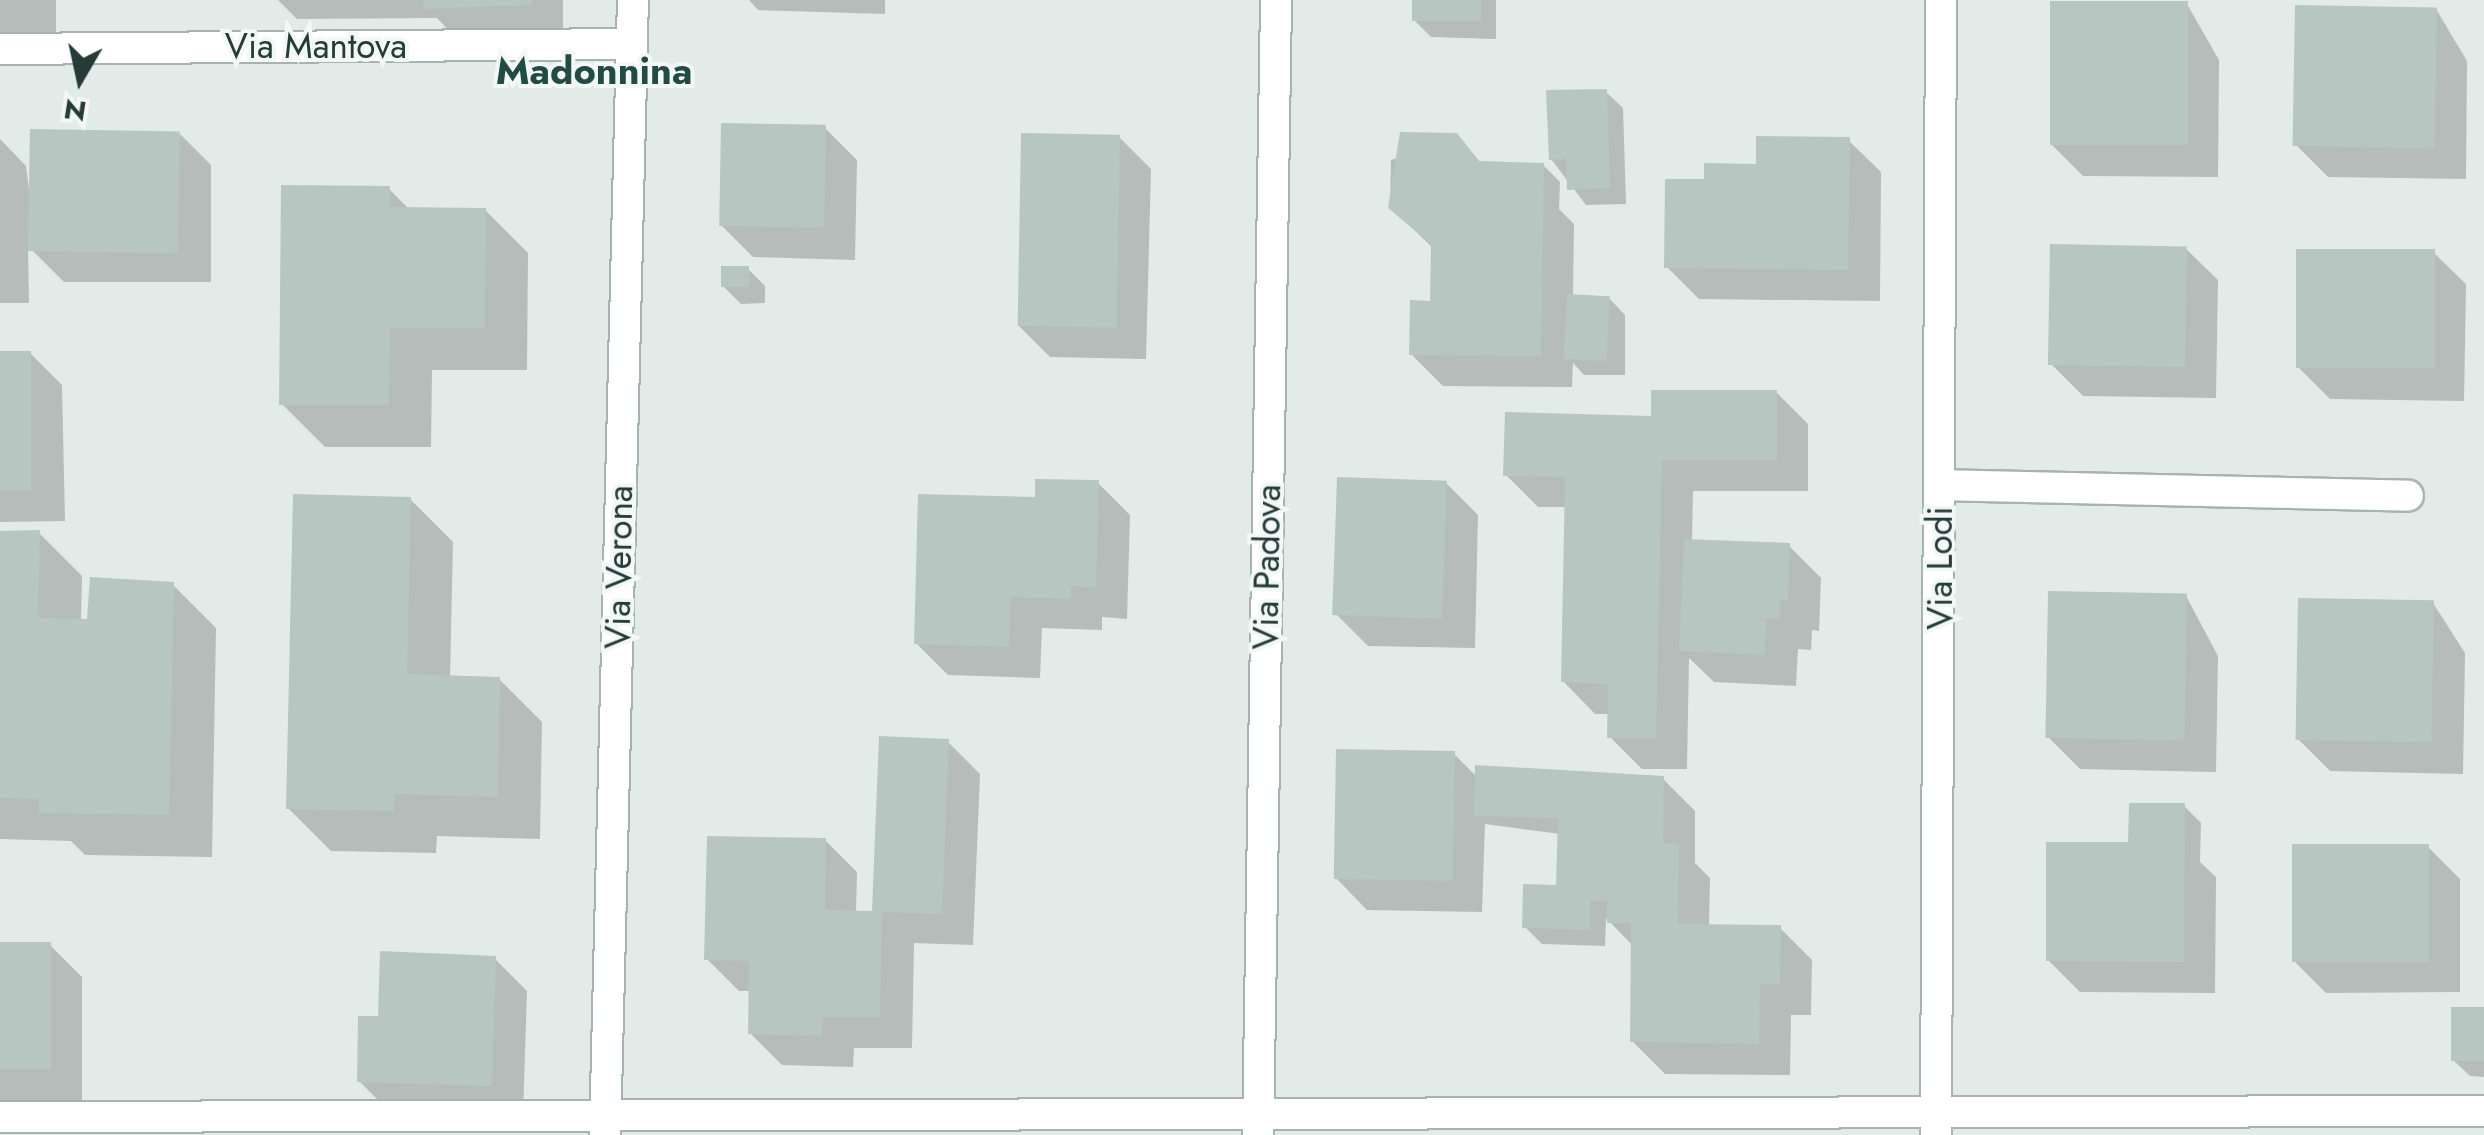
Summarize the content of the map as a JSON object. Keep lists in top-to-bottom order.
{
  "streets": {
    "street": [
      "Via Mantova",
      "Via Verona",
      "Via Padova",
      "Via Lodi"
    ]
  },
  "crossings": [
    ["Via Mantova", "Via Verona"]
  ],
  "districts": ["Madonnina"],
  "north": "bottom"
}
